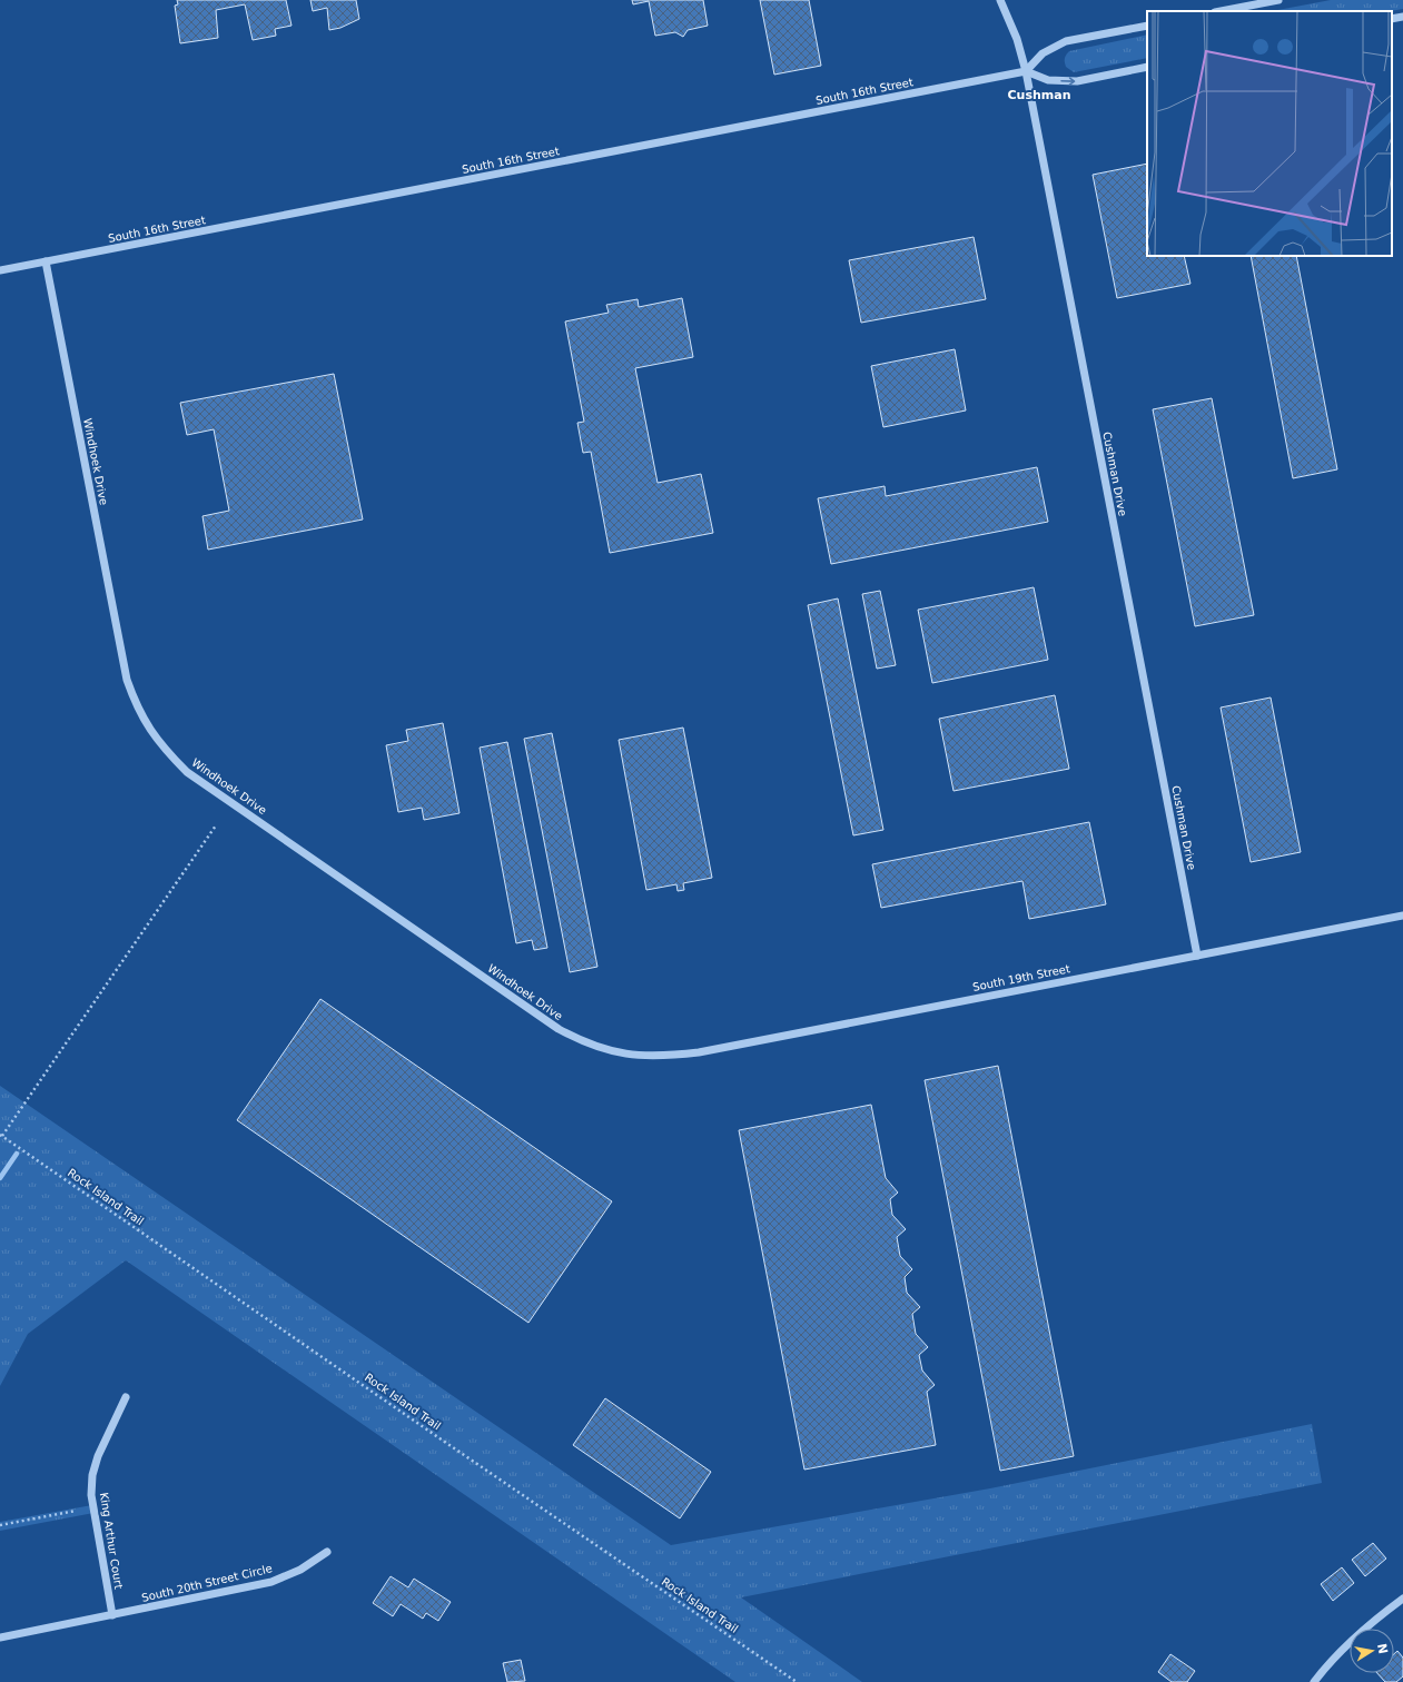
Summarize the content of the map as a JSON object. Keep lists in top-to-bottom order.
{
  "streets": {
    "street": [
      "South 16th Street",
      "Windhoek Drive",
      "Cushman Drive",
      "South 19th Street",
      "King Arthur Court",
      "South 20th Street Circle"
    ],
    "path": ["Rock Island Trail"]
  },
  "crossings": [
    ["South 16th Street", "Windhoek Drive"],
    ["South 16th Street", "Cushman Drive"],
    ["Windhoek Drive", "South 19th Street"],
    ["Cushman Drive", "South 19th Street"],
    ["King Arthur Court", "South 20th Street Circle"]
  ],
  "districts": ["Cushman"],
  "north": "right"
}
